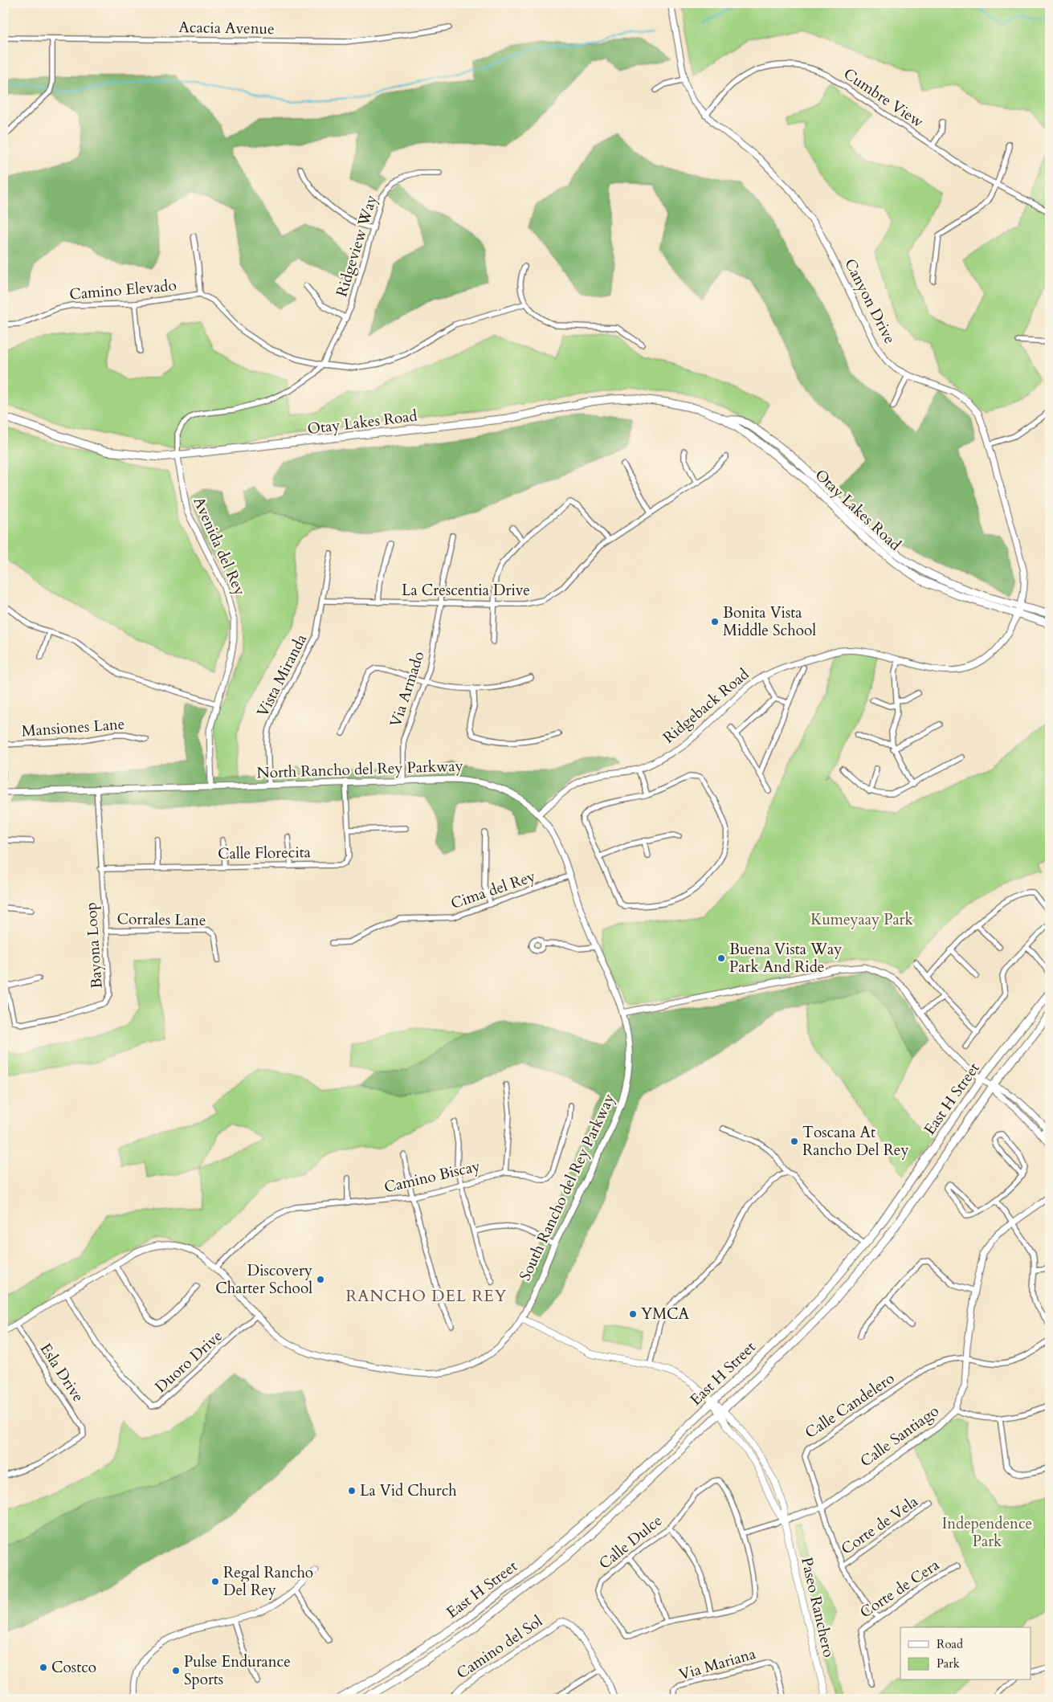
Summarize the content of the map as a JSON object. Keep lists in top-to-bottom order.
{
  "streets": {
    "main road": ["Otay Lakes Road", "East H Street", "Paseo Ranchero"],
    "street": [
      "Acacia Avenue",
      "Cumbre View",
      "Ridgeview Way",
      "Camino Elevado",
      "Canyon Drive",
      "Avenida del Rey",
      "La Crescentia Drive",
      "Vista Miranda",
      "Via Armado",
      "Ridgeback Road",
      "Mansiones Lane",
      "North Rancho del Rey Parkway",
      "Calle Florecita",
      "Cima del Rey",
      "Corrales Lane",
      "Bayona Loop",
      "Camino Biscay",
      "South Rancho del Rey Parkway",
      "Duoro Drive",
      "Esla Drive",
      "Calle Candelero",
      "Calle Santiago",
      "Corte de Vela",
      "Calle Dulce",
      "Corte de Cera",
      "Camino del Sol",
      "Via Mariana"
    ]
  },
  "crossings": [
    ["Cumbre View", "Canyon Drive"],
    ["Ridgeview Way", "Camino Elevado"],
    ["Ridgeview Way", "Otay Lakes Road"],
    ["Ridgeview Way", "Avenida del Rey"],
    ["Canyon Drive", "Otay Lakes Road"],
    ["Canyon Drive", "Ridgeback Road"],
    ["Otay Lakes Road", "Avenida del Rey"],
    ["Otay Lakes Road", "Ridgeback Road"],
    ["Avenida del Rey", "North Rancho del Rey Parkway"],
    ["La Crescentia Drive", "Vista Miranda"],
    ["La Crescentia Drive", "Via Armado"],
    ["Vista Miranda", "North Rancho del Rey Parkway"],
    ["Via Armado", "North Rancho del Rey Parkway"],
    ["Ridgeback Road", "North Rancho del Rey Parkway"],
    ["North Rancho del Rey Parkway", "Calle Florecita"],
    ["North Rancho del Rey Parkway", "Cima del Rey"],
    ["North Rancho del Rey Parkway", "Bayona Loop"],
    ["North Rancho del Rey Parkway", "South Rancho del Rey Parkway"],
    ["Calle Florecita", "Bayona Loop"],
    ["Corrales Lane", "Bayona Loop"],
    ["East H Street", "Paseo Ranchero"],
    ["Camino Biscay", "South Rancho del Rey Parkway"],
    ["South Rancho del Rey Parkway", "Duoro Drive"],
    ["South Rancho del Rey Parkway", "Esla Drive"],
    ["South Rancho del Rey Parkway", "Paseo Ranchero"],
    ["Calle Candelero", "Calle Santiago"],
    ["Calle Candelero", "Corte de Vela"],
    ["Calle Candelero", "Corte de Cera"],
    ["Calle Santiago", "Calle Dulce"],
    ["Calle Santiago", "Paseo Ranchero"]
  ],
  "districts": ["RANCHO DEL REY"],
  "parks": ["Kumeyaay Park", "Independence Park"],
  "places": [
    "Bonita Vista Middle School",
    "Buena Vista Way Park And Ride",
    "Toscana At Rancho Del Rey",
    "Discovery Charter School",
    "YMCA",
    "La Vid Church",
    "Regal Rancho Del Rey",
    "Costco",
    "Pulse Endurance Sports"
  ],
  "legend": ["Road", "Park"]
}
